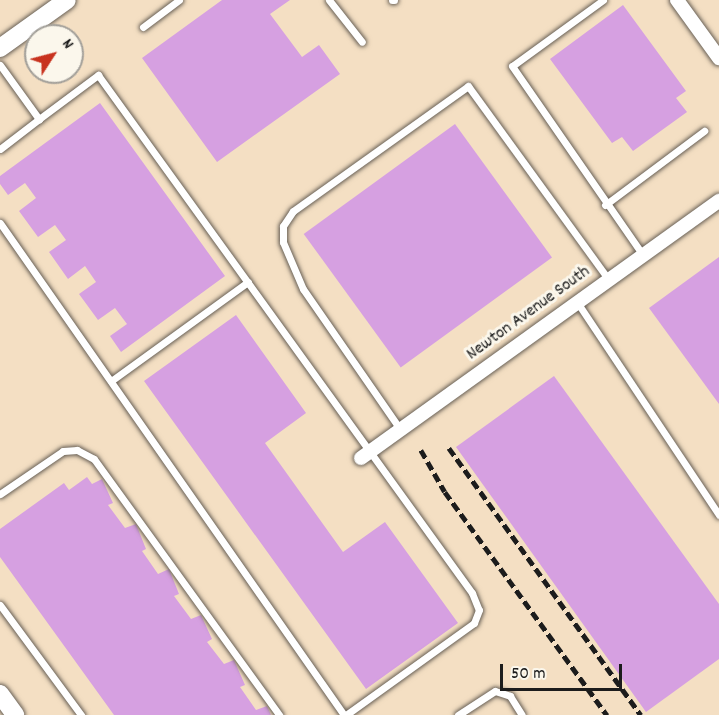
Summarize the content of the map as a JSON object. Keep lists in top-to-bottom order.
{
  "streets": {
    "street": ["Newton Avenue South"]
  },
  "scale_bar": "50 m",
  "north": "top right"
}
